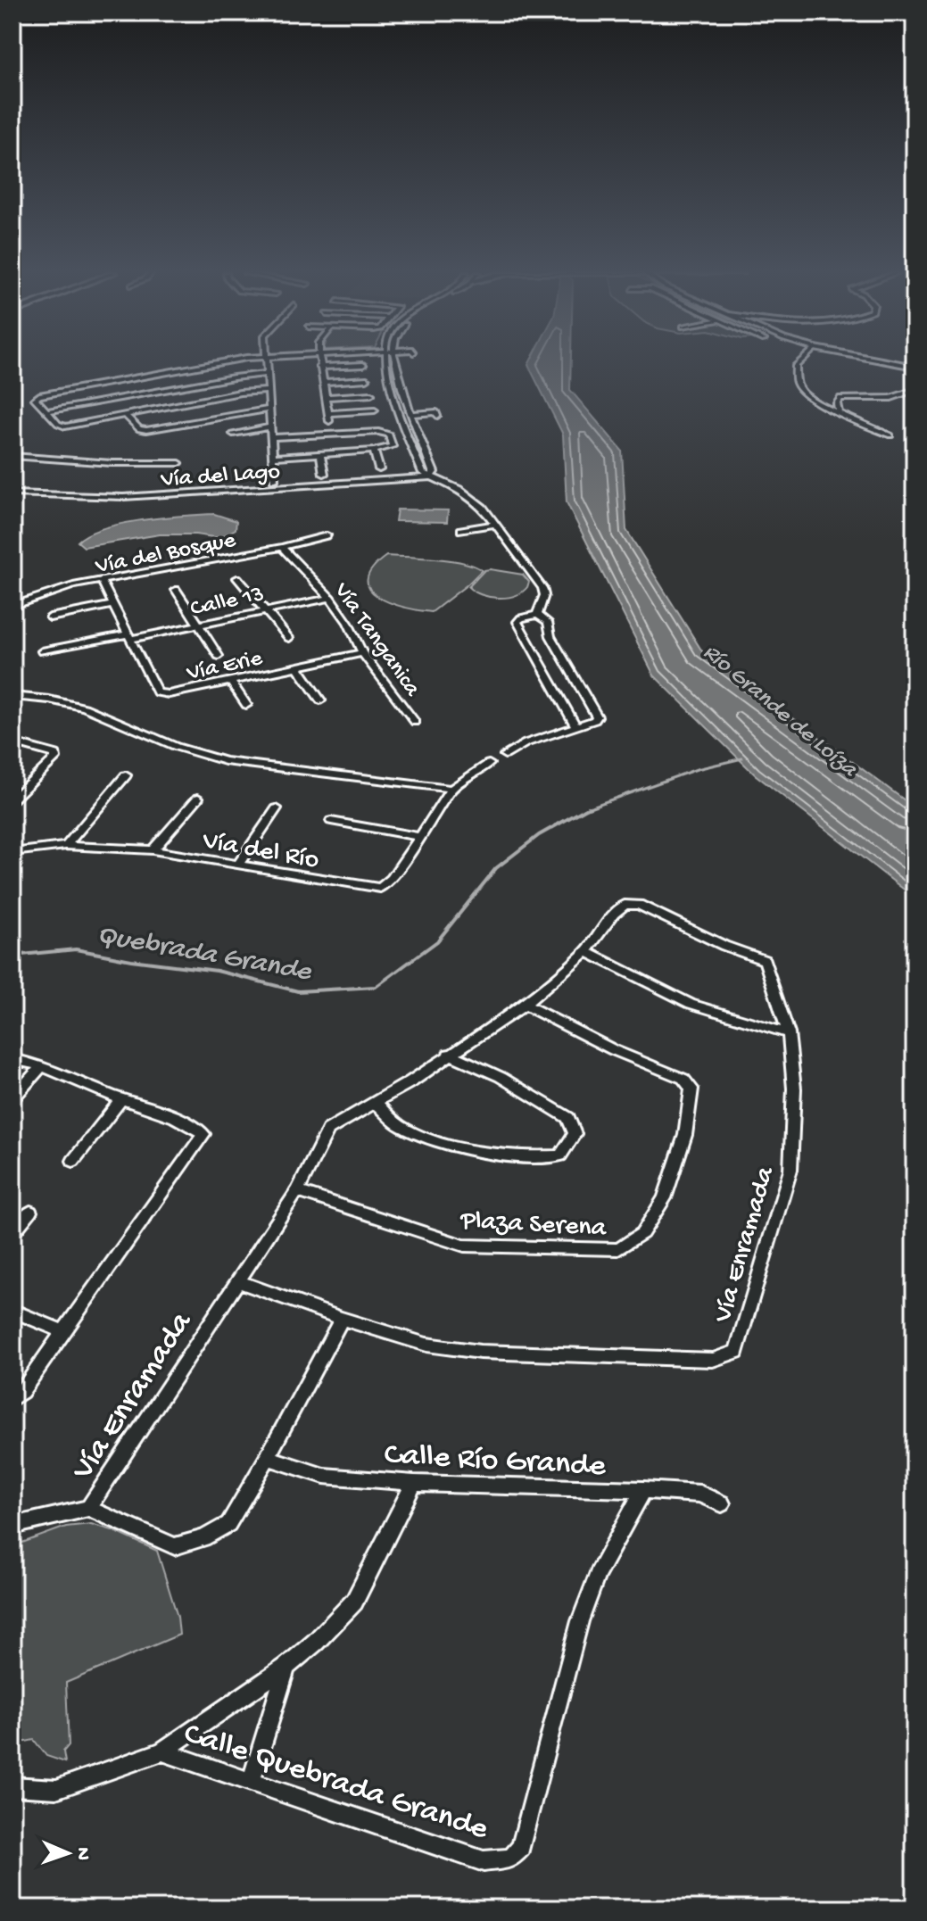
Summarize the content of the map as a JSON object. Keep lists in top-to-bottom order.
{
  "streets": {
    "street": [
      "Vía del Lago",
      "Vía del Bosque",
      "Calle 13",
      "Vía Tanganica",
      "Vía Erie",
      "Vía del Río",
      "Plaza Serena",
      "Vía Enramada",
      "Calle Río Grande",
      "Calle Quebrada Grande"
    ]
  },
  "crossings": [
    ["Vía del Bosque", "Vía Tanganica"],
    ["Calle 13", "Vía Tanganica"],
    ["Calle 13", "Vía Erie"],
    ["Vía Tanganica", "Vía Erie"],
    ["Plaza Serena", "Vía Enramada"],
    ["Calle Río Grande", "Calle Quebrada Grande"]
  ],
  "water": ["Río Grande de Loíza", "Quebrada Grande"],
  "north": "right"
}
